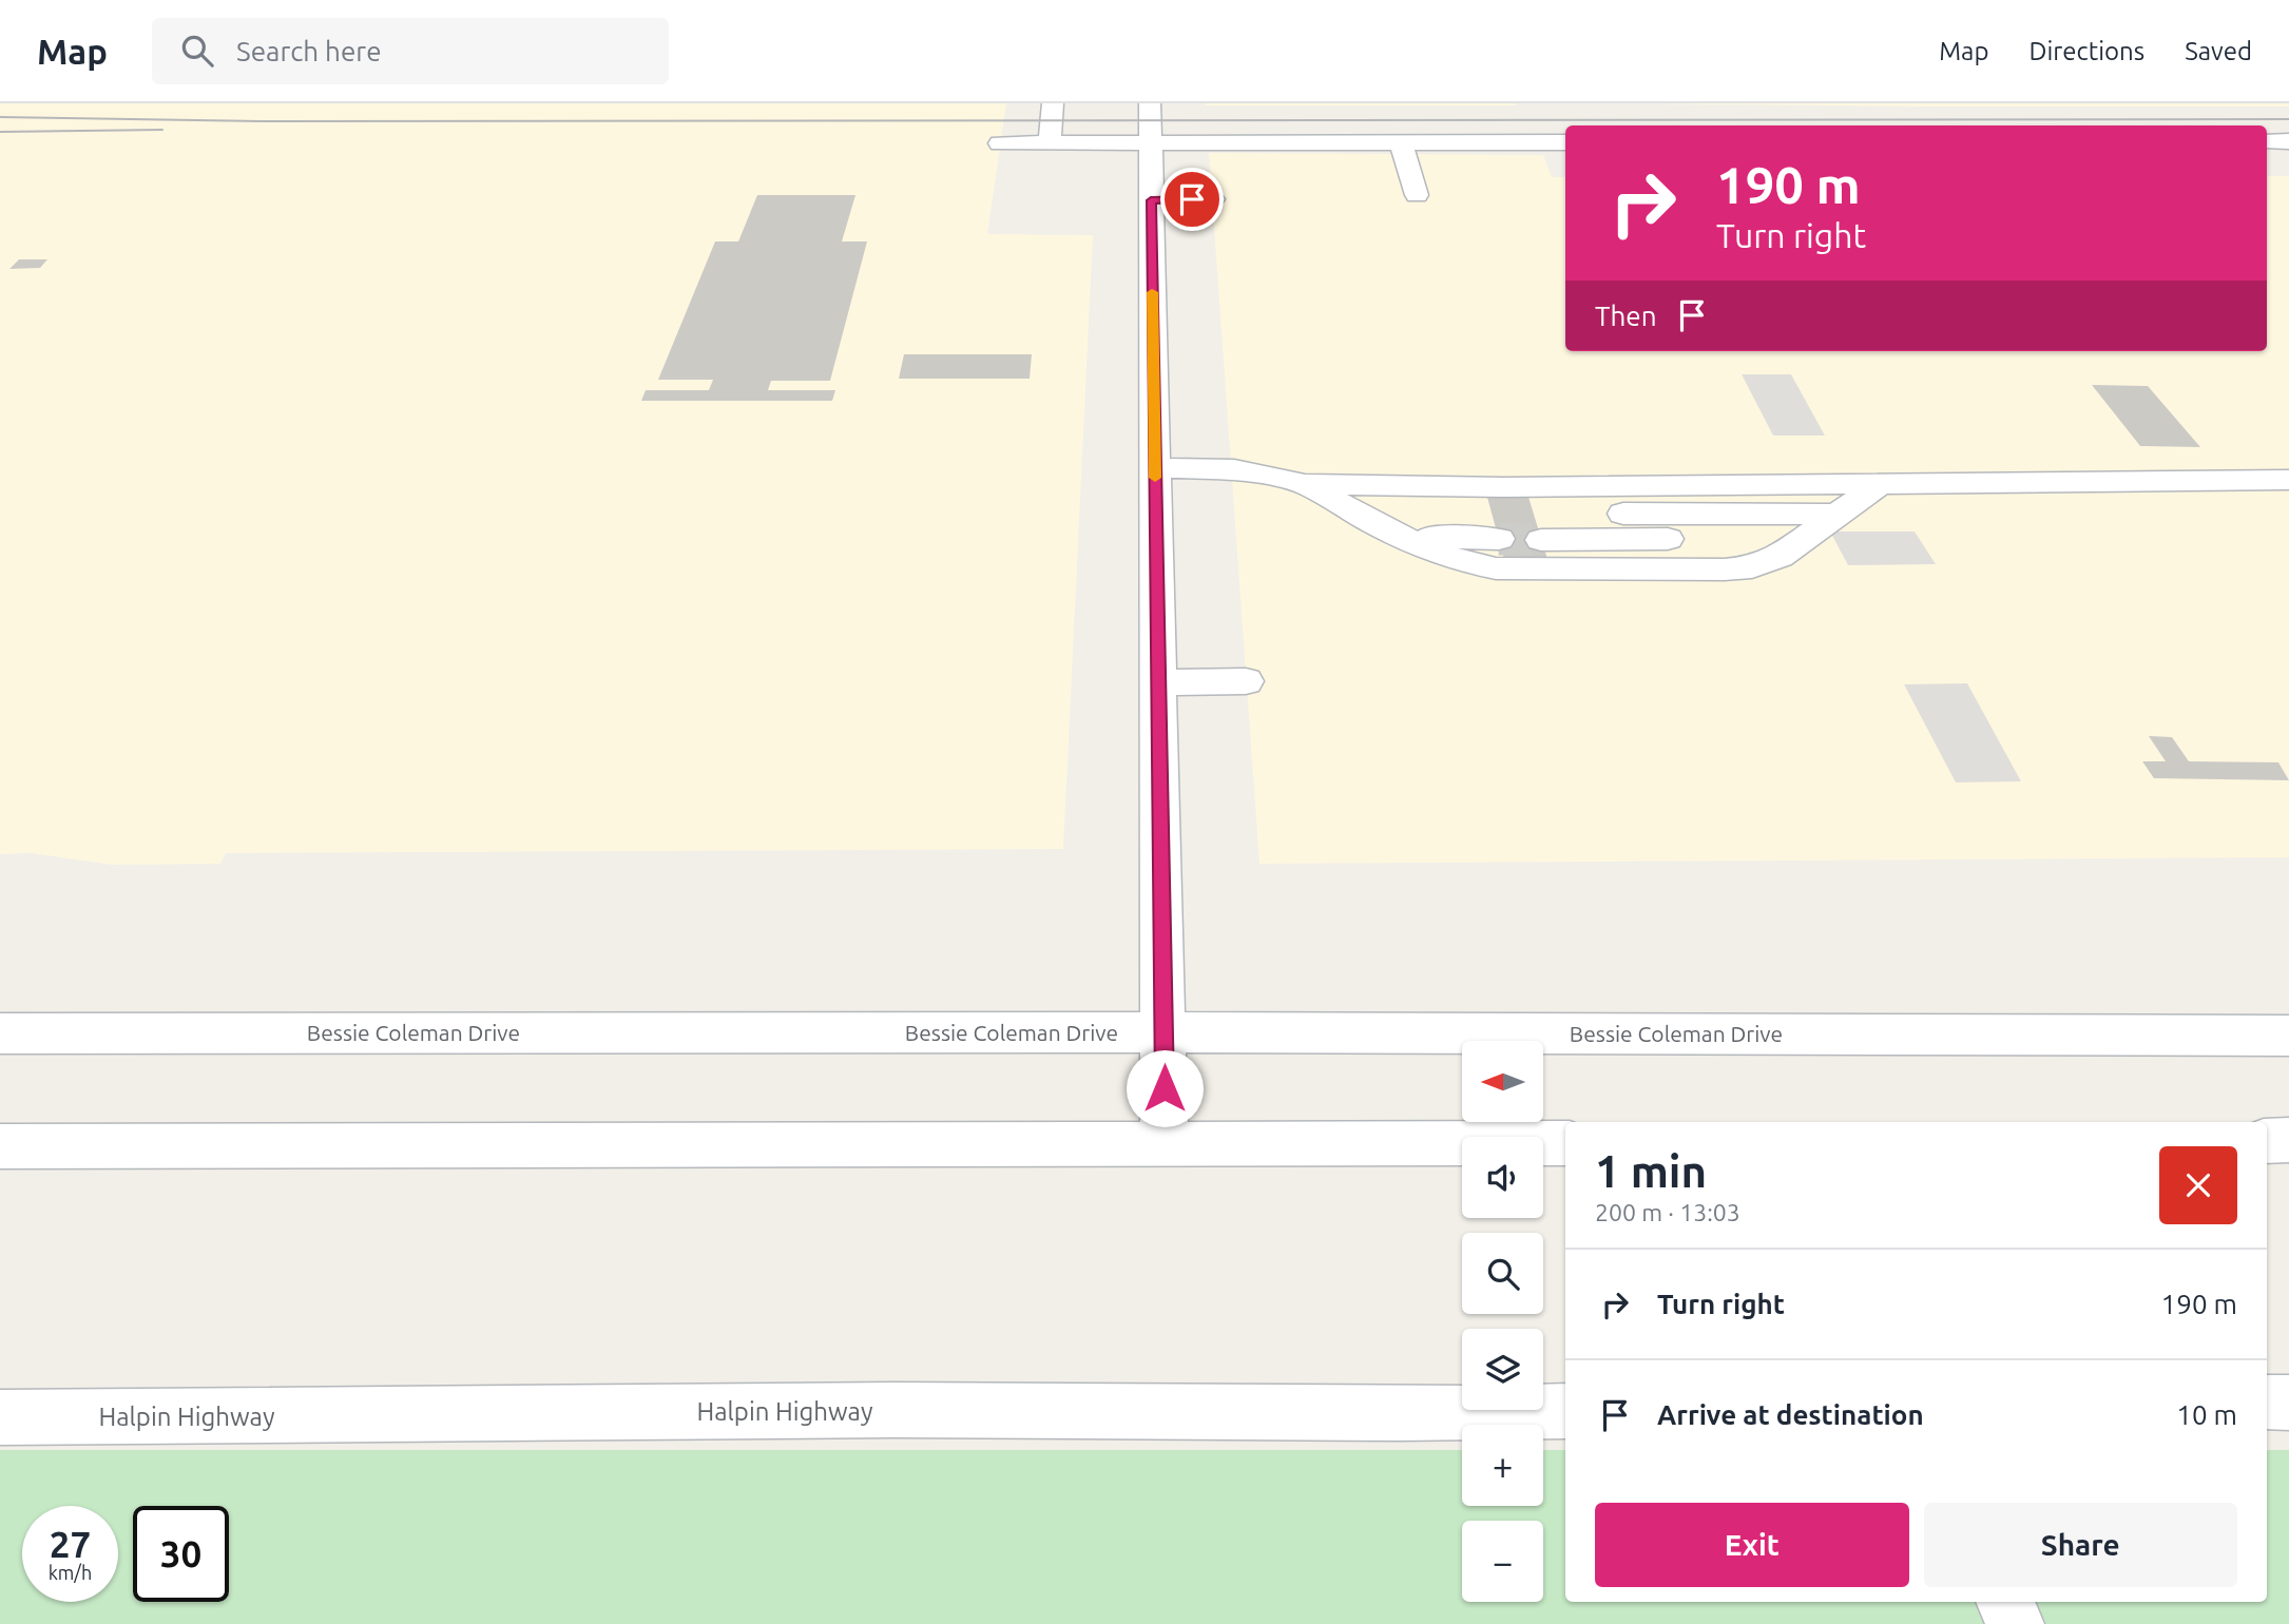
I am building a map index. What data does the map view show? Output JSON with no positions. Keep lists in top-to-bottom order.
{
  "streets": {
    "street": ["Bessie Coleman Drive", "Halpin Highway"]
  },
  "north": "left",
  "page": {
    "header": "Map",
    "search": "Search here",
    "nav": ["Map", "Directions", "Saved"],
    "turn": ["190 m", "Turn right"],
    "then": "Then",
    "map_buttons": ["+", "−"],
    "heading": ["1 min", "200 m · 13:03"],
    "list": [
      {
        "name": "Turn right",
        "value": "190 m"
      },
      {
        "name": "Arrive at destination",
        "value": "10 m"
      }
    ],
    "buttons": ["Exit", "Share"],
    "speed": "27 km/h",
    "limit": "30"
  }
}
